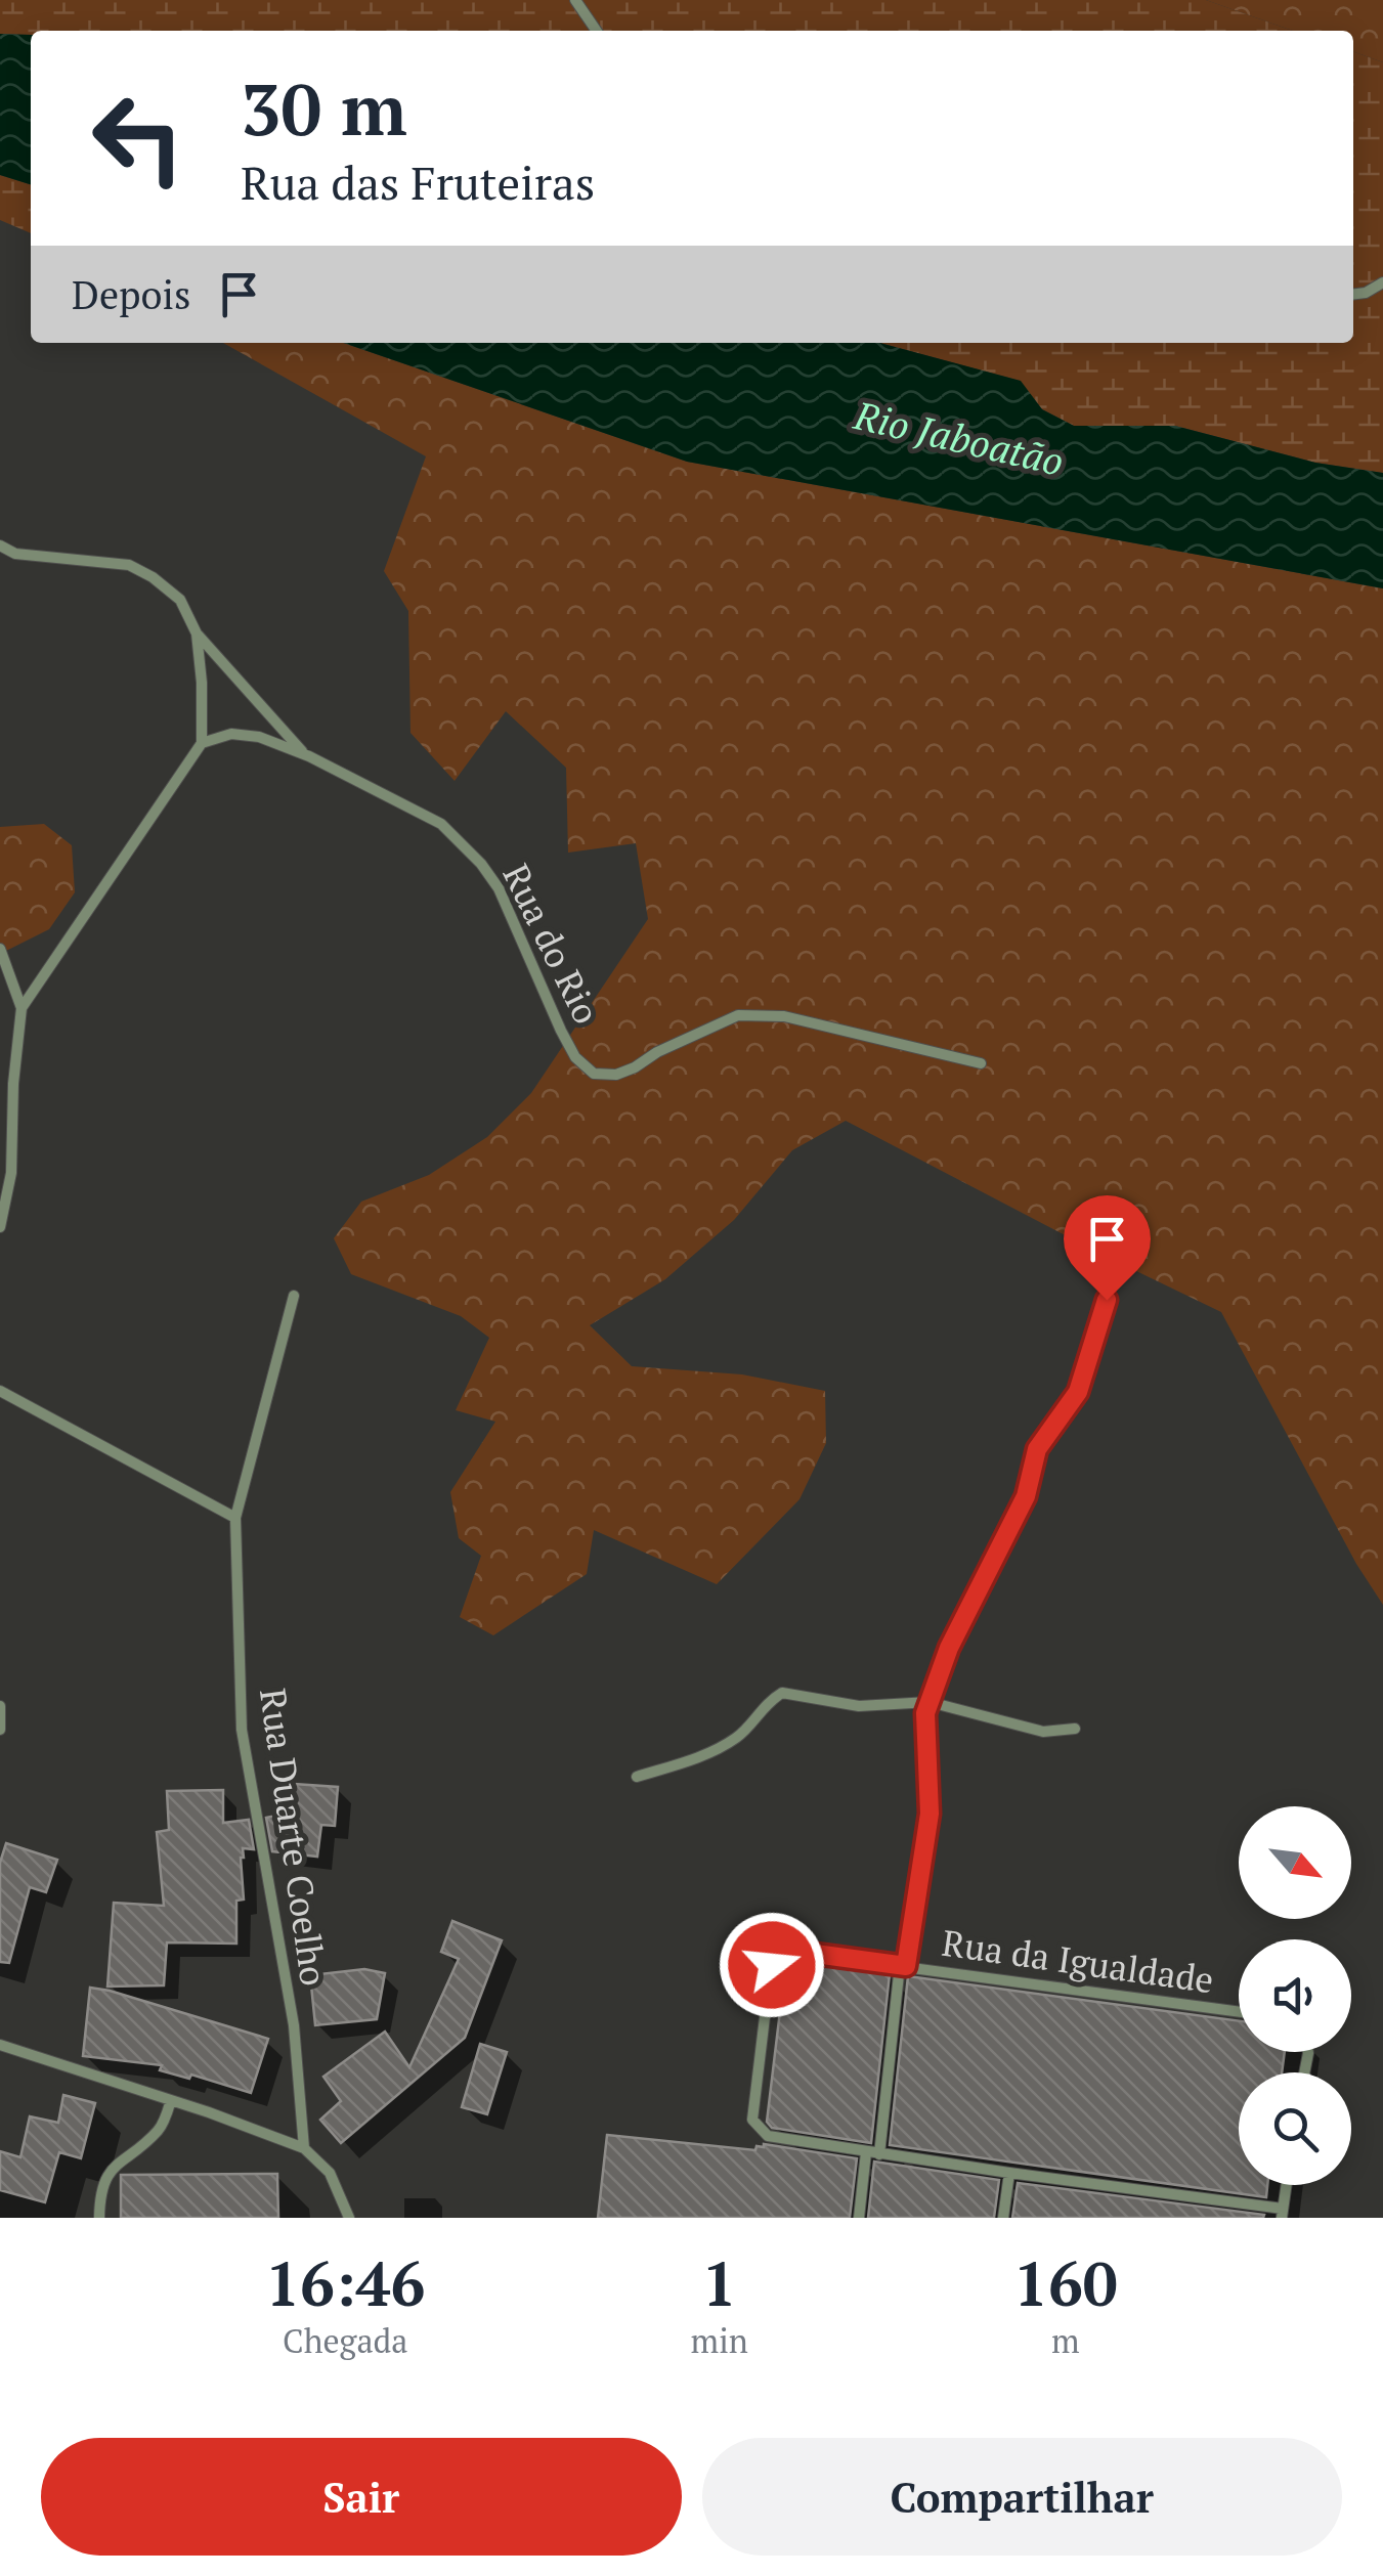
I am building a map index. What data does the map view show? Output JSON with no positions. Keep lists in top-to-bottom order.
{
  "streets": {
    "street": ["Rua do Rio", "Rua Duarte Coelho", "Rua da Igualdade"]
  },
  "water": ["Rio Jaboatão"],
  "north": "bottom right",
  "page": {
    "turn": ["30 m", "Rua das Fruteiras"],
    "then": "Depois",
    "eta": [
      "16:46",
      "Chegada",
      "1",
      "min",
      "160",
      "m"
    ],
    "buttons": ["Sair", "Compartilhar"]
  }
}
